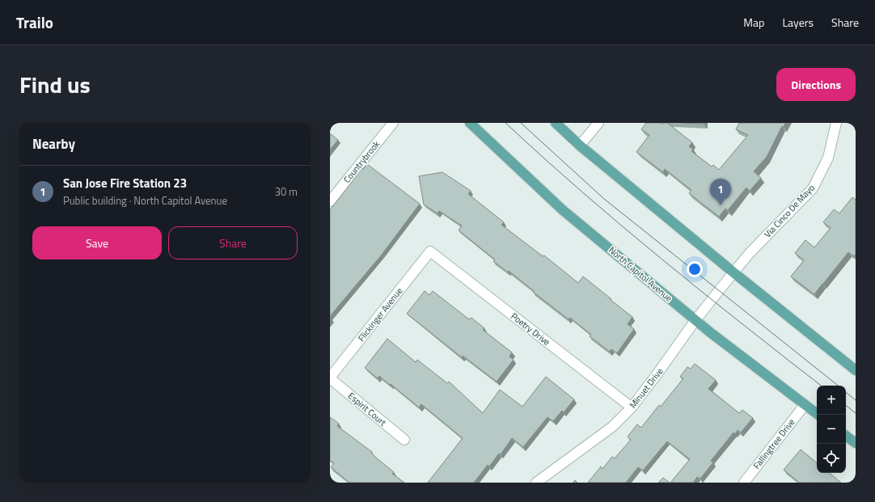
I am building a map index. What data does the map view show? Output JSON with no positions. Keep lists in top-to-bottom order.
{
  "streets": {
    "main road": ["North Capitol Avenue"],
    "street": [
      "Countrybrook",
      "Via Cinco De Mayo",
      "Flickinger Avenue",
      "Poetry Drive",
      "Minuet Drive",
      "Espirit Court",
      "Fallingtree Drive"
    ]
  },
  "crossings": [
    ["Via Cinco De Mayo", "Minuet Drive"],
    ["North Capitol Avenue", "Minuet Drive"],
    ["North Capitol Avenue", "Fallingtree Drive"],
    ["Flickinger Avenue", "Poetry Drive"],
    ["Flickinger Avenue", "Espirit Court"],
    ["Poetry Drive", "Minuet Drive"]
  ],
  "page": {
    "header": "Trailo",
    "nav": ["Map", "Layers", "Share"],
    "title": "Find us",
    "buttons": [
      "Directions",
      ["Save", "Share"]
    ],
    "heading": "Nearby",
    "list": [
      {
        "mark": "1",
        "name": "San Jose Fire Station 23",
        "note": "Public building · North Capitol Avenue",
        "value": "30 m"
      }
    ],
    "pins": "1",
    "map_buttons": ["+", "−"]
  }
}
